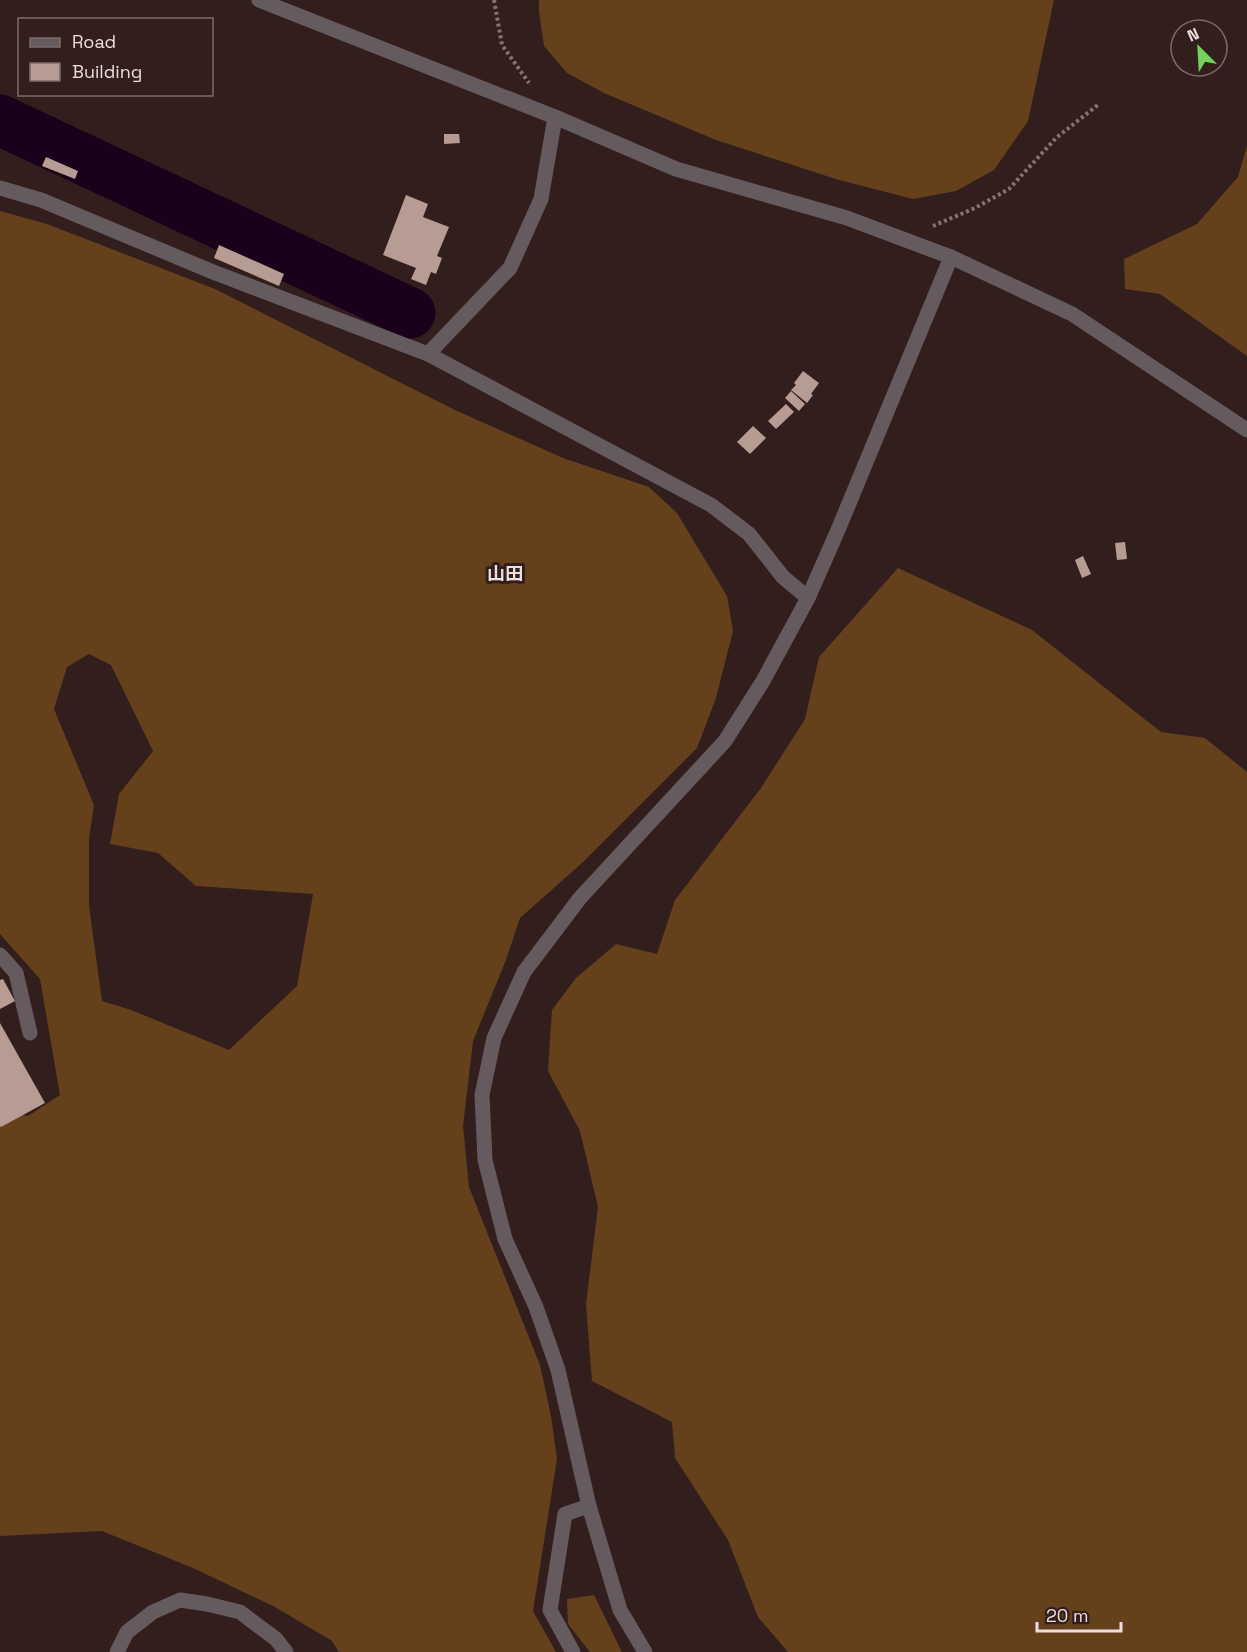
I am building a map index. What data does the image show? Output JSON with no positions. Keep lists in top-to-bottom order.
{
  "districts": ["山田"],
  "legend": ["Road", "Building"],
  "scale_bar": "20 m",
  "north": "top left"
}
